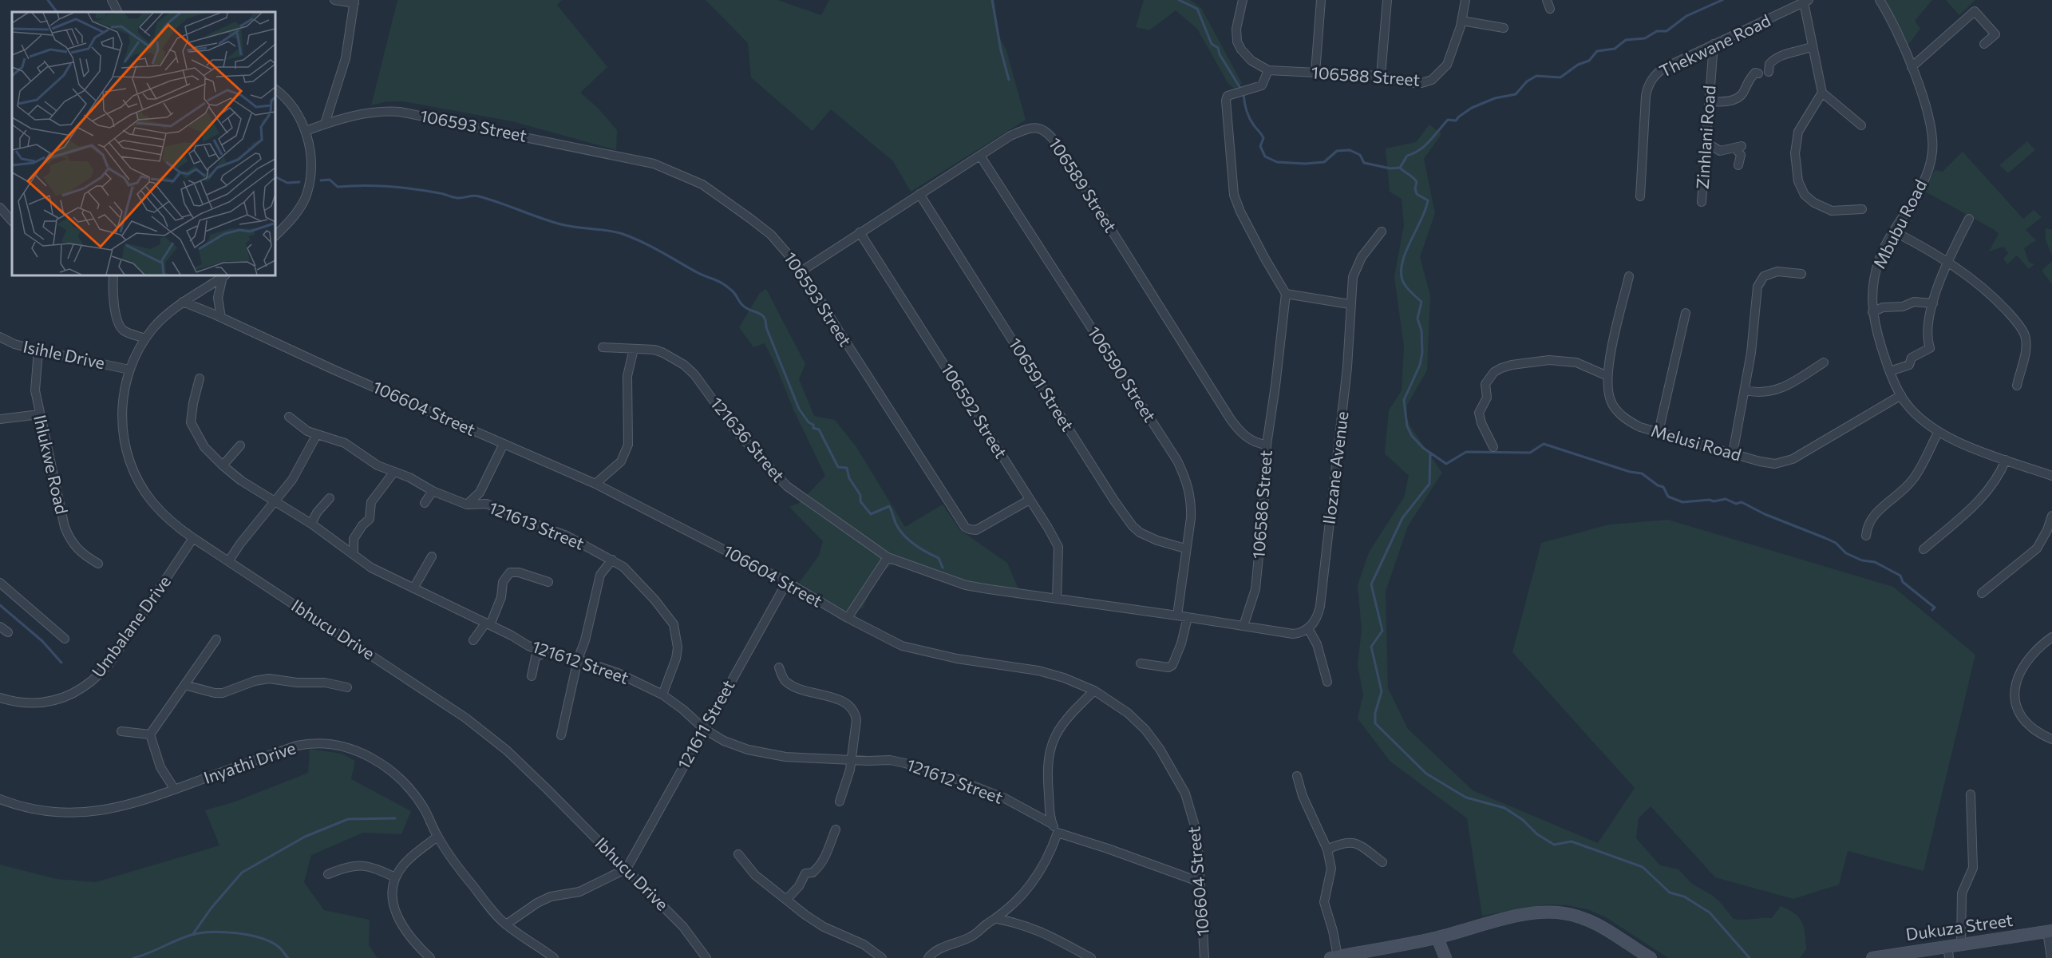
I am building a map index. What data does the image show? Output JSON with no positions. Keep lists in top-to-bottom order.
{
  "streets": {
    "main road": ["Dukuza Street"],
    "street": [
      "Thekwane Road",
      "106588 Street",
      "106593 Street",
      "Zinhlani Road",
      "106589 Street",
      "Mbubu Road",
      "Isihle Drive",
      "106590 Street",
      "106591 Street",
      "106604 Street",
      "106592 Street",
      "121636 Street",
      "Melusi Road",
      "Ihlukwe Road",
      "Ilozane Avenue",
      "106586 Street",
      "121613 Street",
      "Umbalane Drive",
      "Ibhucu Drive",
      "121612 Street",
      "121611 Street",
      "Inyathi Drive"
    ]
  },
  "crossings": [
    ["Thekwane Road", "Zinhlani Road"],
    ["106593 Street", "106589 Street"],
    ["106593 Street", "106592 Street"],
    ["106589 Street", "106590 Street"],
    ["106589 Street", "106591 Street"],
    ["106589 Street", "106592 Street"],
    ["106589 Street", "106586 Street"],
    ["Mbubu Road", "Melusi Road"],
    ["Isihle Drive", "Ihlukwe Road"],
    ["Isihle Drive", "Ibhucu Drive"],
    ["106590 Street", "106591 Street"],
    ["106604 Street", "Ibhucu Drive"],
    ["106604 Street", "121611 Street"],
    ["121613 Street", "121612 Street"],
    ["Umbalane Drive", "Ibhucu Drive"],
    ["Ibhucu Drive", "121611 Street"],
    ["121612 Street", "121611 Street"]
  ]
}
